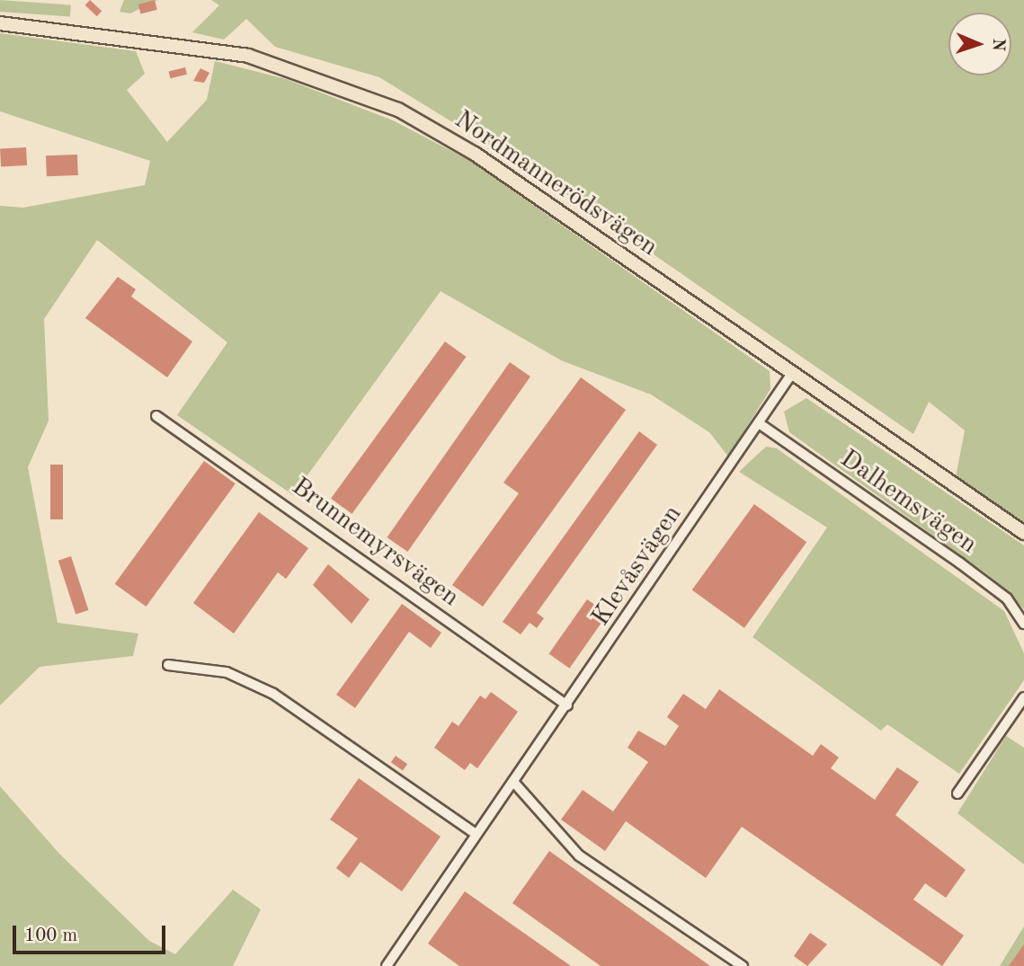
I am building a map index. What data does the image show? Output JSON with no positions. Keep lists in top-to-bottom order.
{
  "streets": {
    "main road": ["Nordmannerödsvägen"],
    "street": ["Dalhemsvägen", "Brunnemyrsvägen", "Klevåsvägen"]
  },
  "crossings": [
    ["Nordmannerödsvägen", "Klevåsvägen"],
    ["Dalhemsvägen", "Klevåsvägen"],
    ["Brunnemyrsvägen", "Klevåsvägen"]
  ],
  "scale_bar": "100 m",
  "north": "right"
}
